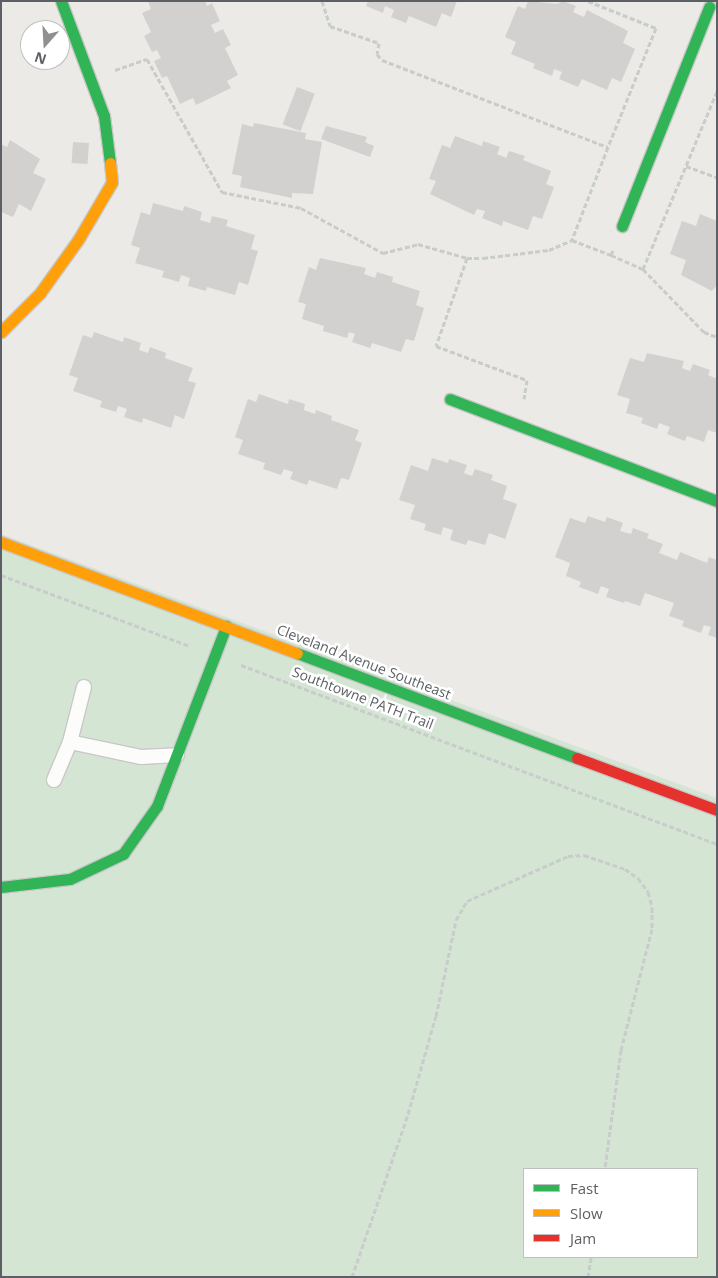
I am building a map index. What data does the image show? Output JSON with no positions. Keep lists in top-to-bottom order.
{
  "streets": {
    "street": ["Cleveland Avenue Southeast"],
    "path": ["Southtowne PATH Trail"]
  },
  "legend": ["Fast", "Slow", "Jam"],
  "north": "bottom"
}
